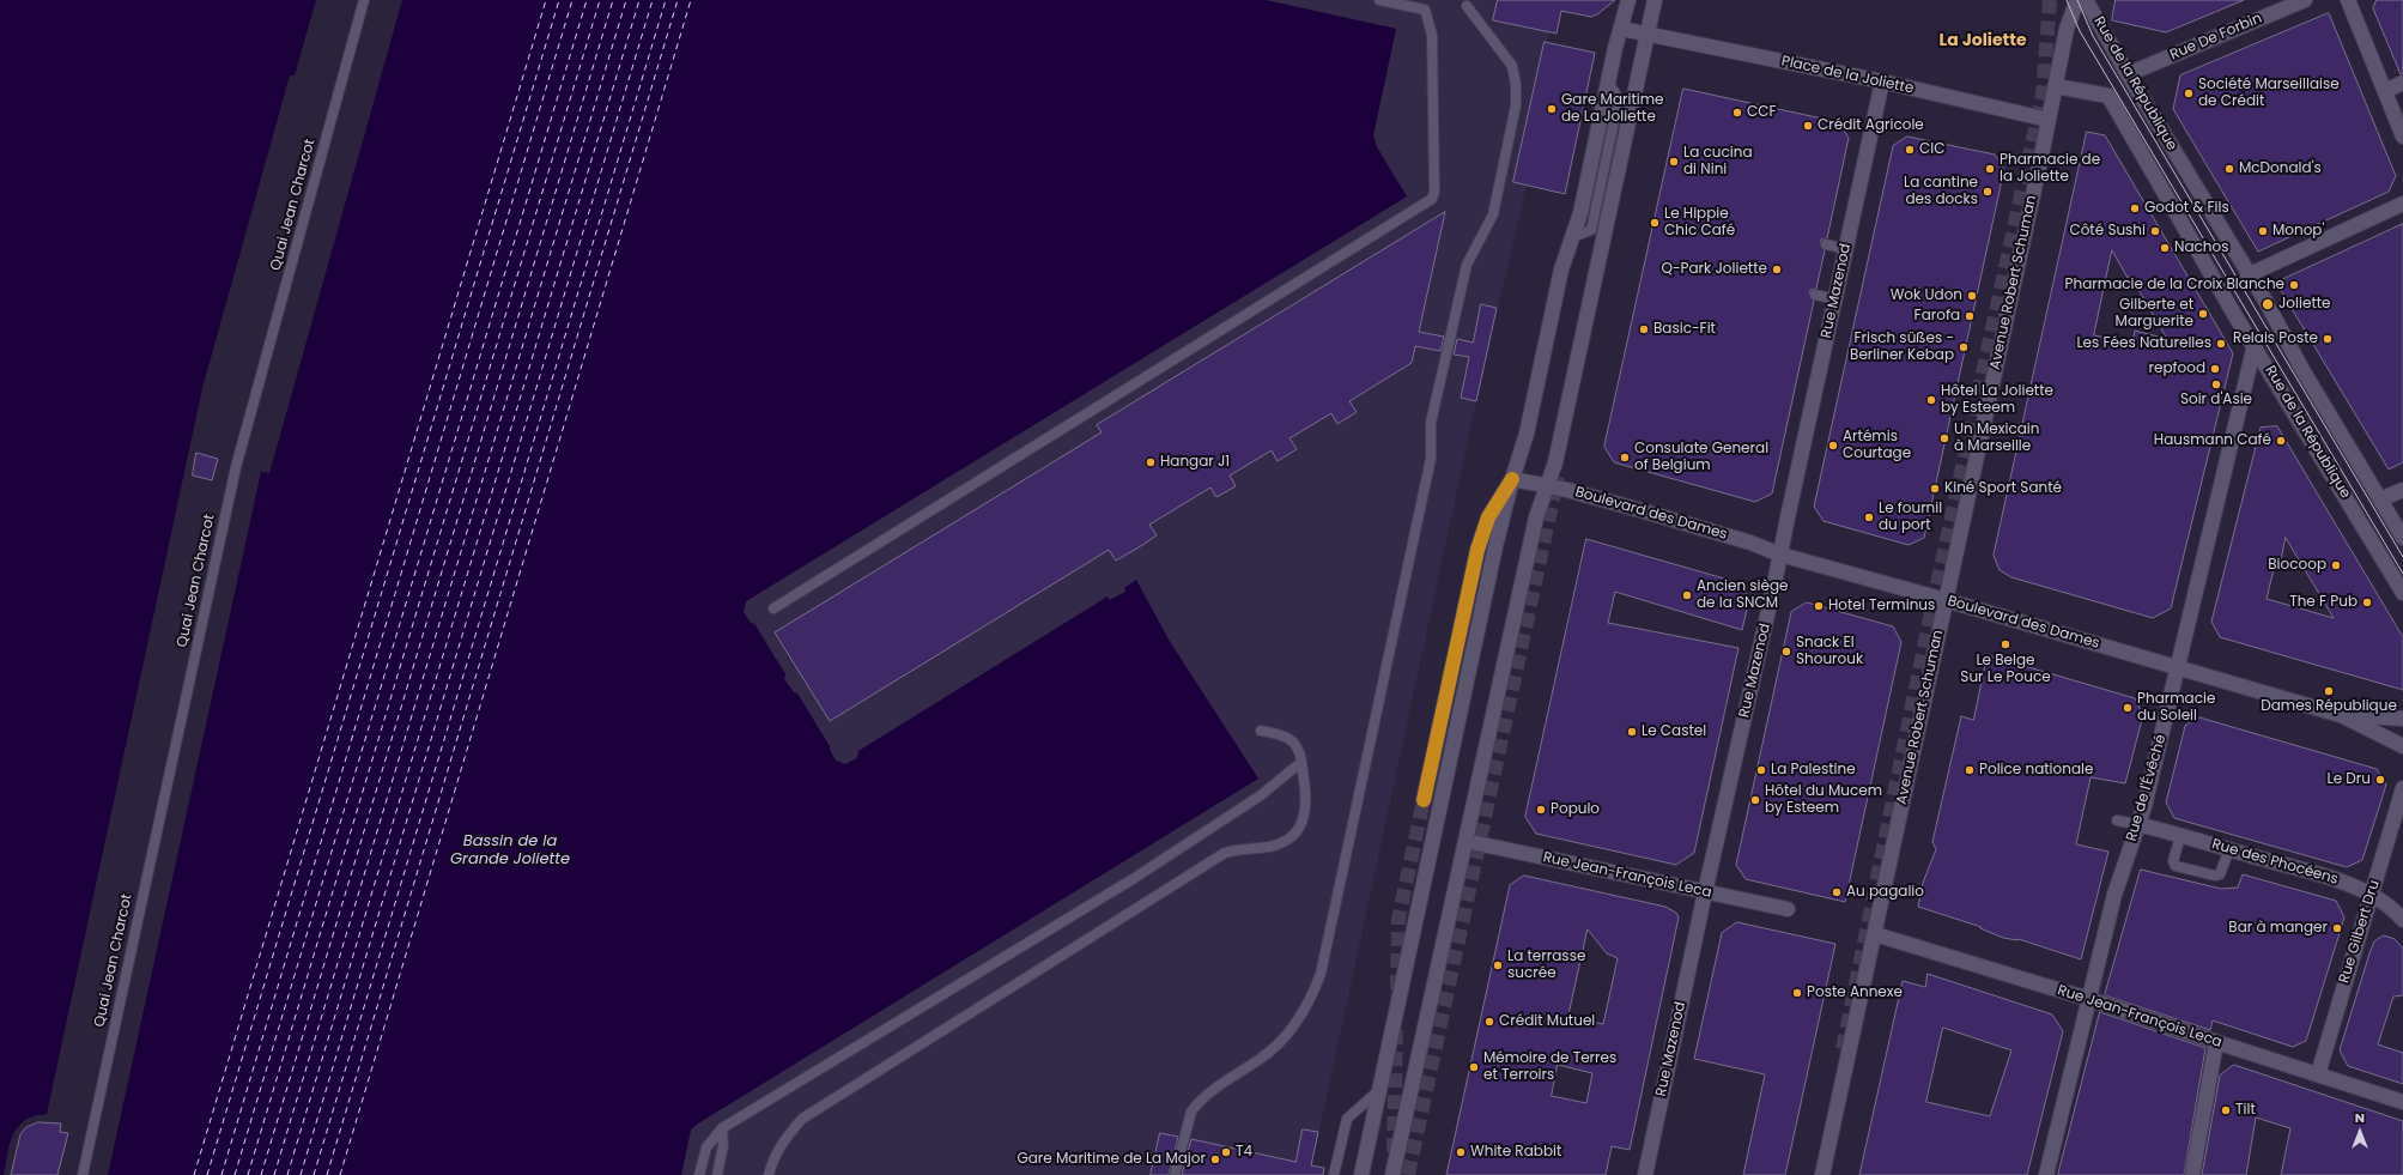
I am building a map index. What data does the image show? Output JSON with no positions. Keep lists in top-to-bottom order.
{
  "streets": {
    "street": [
      "Rue De Forbin",
      "Place de la Joliette",
      "Rue de la République",
      "Avenue Robert Schuman",
      "Rue Mazenod",
      "Boulevard des Dames",
      "Rue de l'Évêché",
      "Rue des Phocéens",
      "Rue Jean-François Leca",
      "Rue Gilbert Dru"
    ],
    "lane": ["Quai Jean Charcot"]
  },
  "crossings": [
    ["Rue De Forbin", "Rue de la République"],
    ["Place de la Joliette", "Avenue Robert Schuman"],
    ["Place de la Joliette", "Rue Mazenod"],
    ["Rue de la République", "Avenue Robert Schuman"],
    ["Rue de la République", "Rue de l'Évêché"],
    ["Avenue Robert Schuman", "Boulevard des Dames"],
    ["Avenue Robert Schuman", "Rue Jean-François Leca"],
    ["Rue Mazenod", "Boulevard des Dames"],
    ["Rue Mazenod", "Rue Jean-François Leca"],
    ["Boulevard des Dames", "Rue de l'Évêché"],
    ["Rue de l'Évêché", "Rue des Phocéens"],
    ["Rue de l'Évêché", "Rue Jean-François Leca"],
    ["Rue des Phocéens", "Rue Gilbert Dru"],
    ["Rue Jean-François Leca", "Rue Gilbert Dru"]
  ],
  "districts": ["La Joliette"],
  "water": ["Bassin de la Grande Joliette"],
  "places": [
    "Société Marseillaise de Crédit",
    "Gare Maritime de La Joliette",
    "CCF",
    "Crédit Agricole",
    "CIC",
    "La cucina di Nini",
    "Pharmacie de la Joliette",
    "McDonald's",
    "La cantine des docks",
    "Godot & Fils",
    "Le Hippie Chic Café",
    "Côté Sushi",
    "Monop'",
    "Nachos",
    "Q-Park Joliette",
    "Pharmacie de la Croix Blanche",
    "Wok Udon",
    "Joliette",
    "Gilberte et Marguerite",
    "Farofa",
    "Basic-Fit",
    "Relais Poste",
    "Les Fées Naturelles",
    "Frisch süßes - Berliner Kebap",
    "repfood",
    "Soir d'Asie",
    "Hôtel La Joliette by Esteem",
    "Un Mexicain à Marseille",
    "Hausmann Café",
    "Artémis Courtage",
    "Consulate General of Belgium",
    "Hangar J1",
    "Kiné Sport Santé",
    "Le fournil du port",
    "Biocoop",
    "Ancien siège de la SNCM",
    "The F Pub",
    "Hotel Terminus",
    "Le Belge Sur Le Pouce",
    "Snack El Shourouk",
    "Dames République",
    "Pharmacie du Soleil",
    "Le Castel",
    "La Palestine",
    "Police nationale",
    "Le Dru",
    "Hôtel du Mucem by Esteem",
    "Populo",
    "Au pagalio",
    "Bar à manger",
    "La terrasse sucrée",
    "Poste Annexe",
    "Crédit Mutuel",
    "Mémoire de Terres et Terroirs",
    "Tilt",
    "T4",
    "White Rabbit",
    "Gare Maritime de La Major"
  ],
  "north": "top"
}
